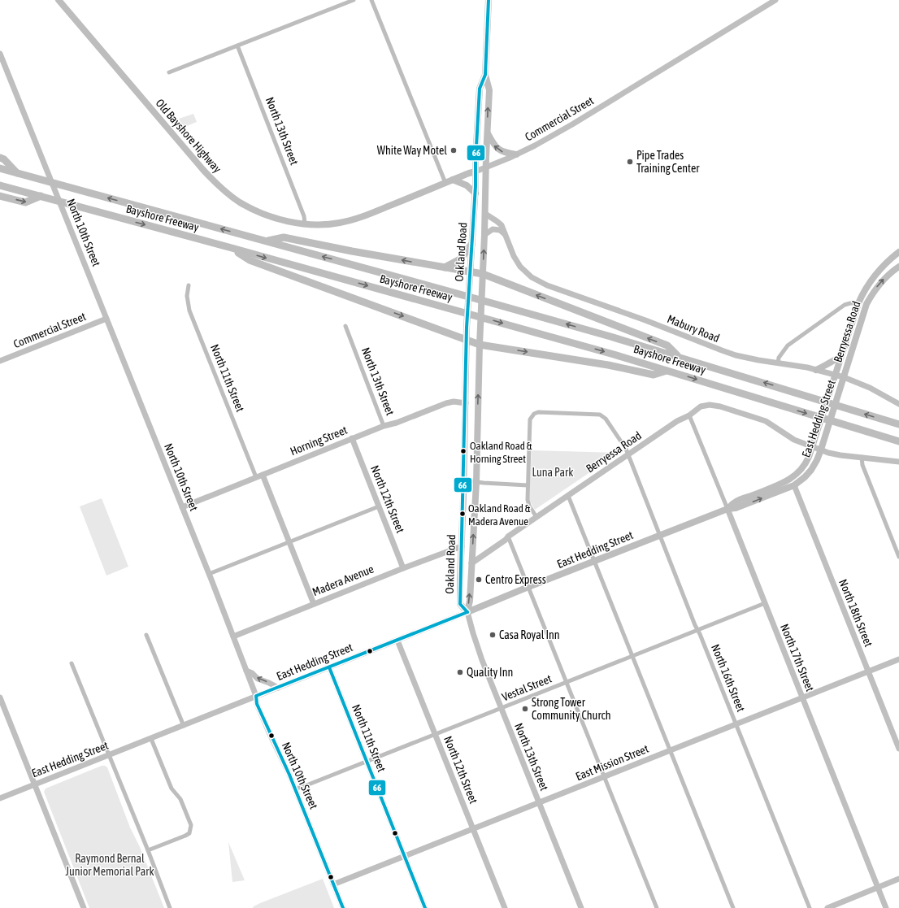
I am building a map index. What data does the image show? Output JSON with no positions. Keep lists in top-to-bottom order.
{
  "streets": {
    "highway": ["Bayshore Freeway"],
    "main road": [
      "Commercial Street",
      "Old Bayshore Highway",
      "Oakland Road",
      "Berryessa Road",
      "East Hedding Street"
    ],
    "street": [
      "North 13th Street",
      "North 10th Street",
      "Mabury Road",
      "North 11th Street",
      "Horning Street",
      "North 12th Street",
      "Madera Avenue",
      "North 18th Street",
      "North 17th Street",
      "North 16th Street",
      "Vestal Street",
      "East Mission Street"
    ]
  },
  "crossings": [
    ["Commercial Street", "Old Bayshore Highway"],
    ["Commercial Street", "North 10th Street"],
    ["Commercial Street", "Oakland Road"],
    ["North 13th Street", "Old Bayshore Highway"],
    ["North 13th Street", "Oakland Road"],
    ["North 13th Street", "East Hedding Street"],
    ["North 13th Street", "Horning Street"],
    ["North 13th Street", "Vestal Street"],
    ["North 13th Street", "East Mission Street"],
    ["North 10th Street", "East Hedding Street"],
    ["North 10th Street", "Horning Street"],
    ["North 10th Street", "Madera Avenue"],
    ["North 10th Street", "Vestal Street"],
    ["North 10th Street", "East Mission Street"],
    ["Oakland Road", "Mabury Road"],
    ["Oakland Road", "Berryessa Road"],
    ["Oakland Road", "East Hedding Street"],
    ["Oakland Road", "Horning Street"],
    ["Oakland Road", "Madera Avenue"],
    ["Mabury Road", "Berryessa Road"],
    ["Mabury Road", "East Hedding Street"],
    ["Berryessa Road", "East Hedding Street"],
    ["Berryessa Road", "North 17th Street"],
    ["Berryessa Road", "North 16th Street"],
    ["North 11th Street", "East Hedding Street"],
    ["North 11th Street", "Horning Street"],
    ["North 11th Street", "Vestal Street"],
    ["North 11th Street", "East Mission Street"],
    ["East Hedding Street", "North 12th Street"],
    ["East Hedding Street", "North 18th Street"],
    ["East Hedding Street", "North 17th Street"],
    ["East Hedding Street", "North 16th Street"],
    ["Horning Street", "North 12th Street"],
    ["North 12th Street", "Madera Avenue"],
    ["North 12th Street", "Vestal Street"],
    ["North 12th Street", "East Mission Street"],
    ["North 18th Street", "East Mission Street"],
    ["North 17th Street", "Vestal Street"],
    ["North 17th Street", "East Mission Street"],
    ["North 16th Street", "Vestal Street"],
    ["North 16th Street", "East Mission Street"]
  ],
  "parks": ["Luna Park", "Raymond Bernal Junior Memorial Park"],
  "places": [
    "White Way Motel",
    "Pipe Trades Training Center",
    "Oakland Road & Horning Street",
    "Oakland Road & Madera Avenue",
    "Centro Express",
    "Casa Royal Inn",
    "Quality Inn",
    "Strong Tower Community Church"
  ],
  "lines": ["transit line 66"]
}
